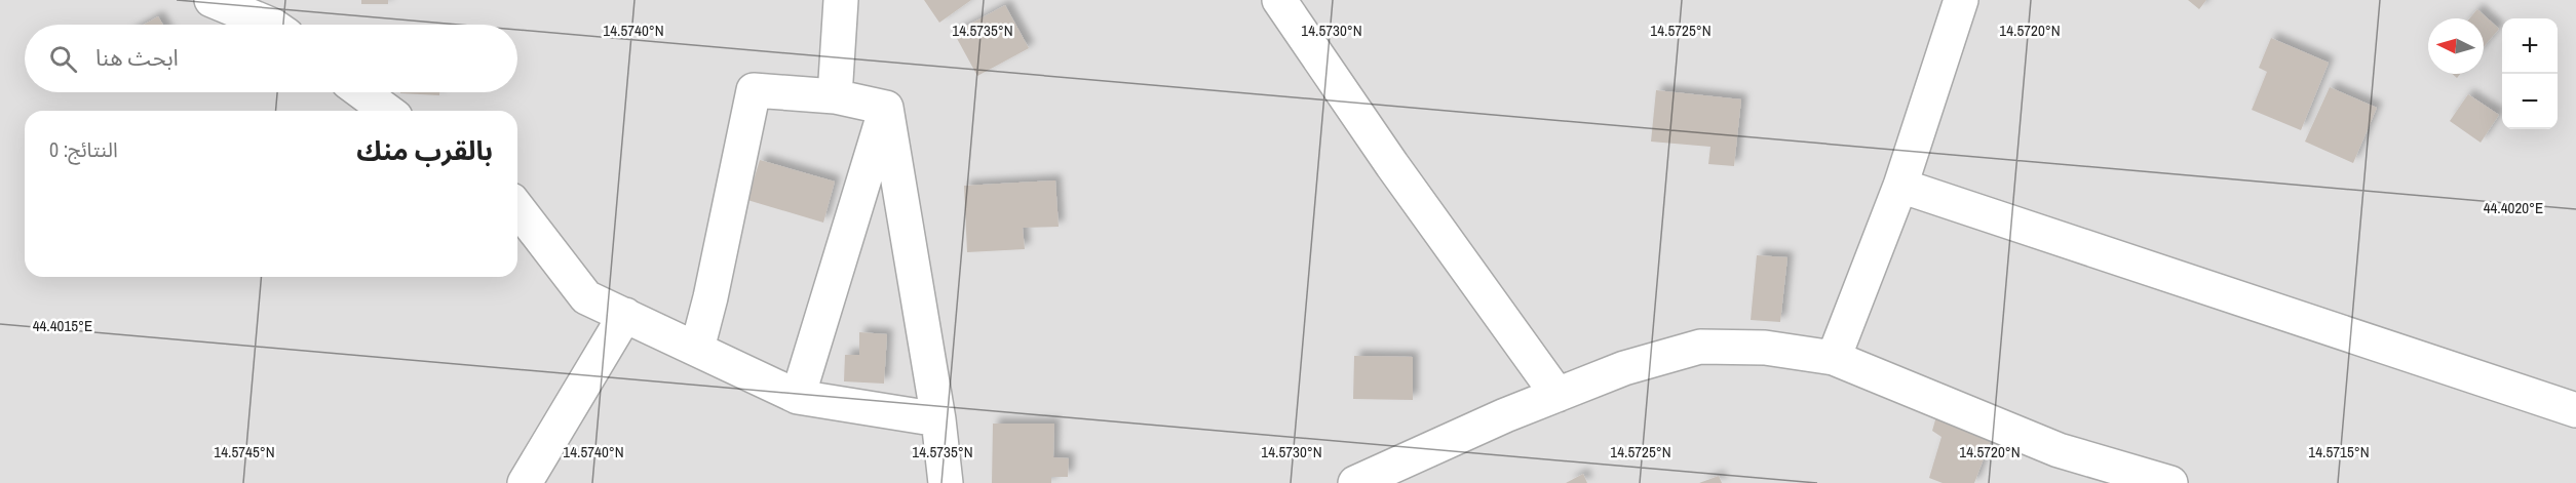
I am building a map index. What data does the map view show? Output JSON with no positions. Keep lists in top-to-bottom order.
{
  "north": "left",
  "page": {
    "map_buttons": ["+", "−"],
    "search": "ابحث هنا",
    "heading": ["بالقرب منك", "النتائج: 0"]
  },
  "coordinates": [
    "14.5740°N",
    "14.5735°N",
    "14.5730°N",
    "14.5725°N",
    "14.5720°N",
    "44.4020°E",
    "44.4015°E",
    "14.5745°N",
    "14.5715°N"
  ]
}
